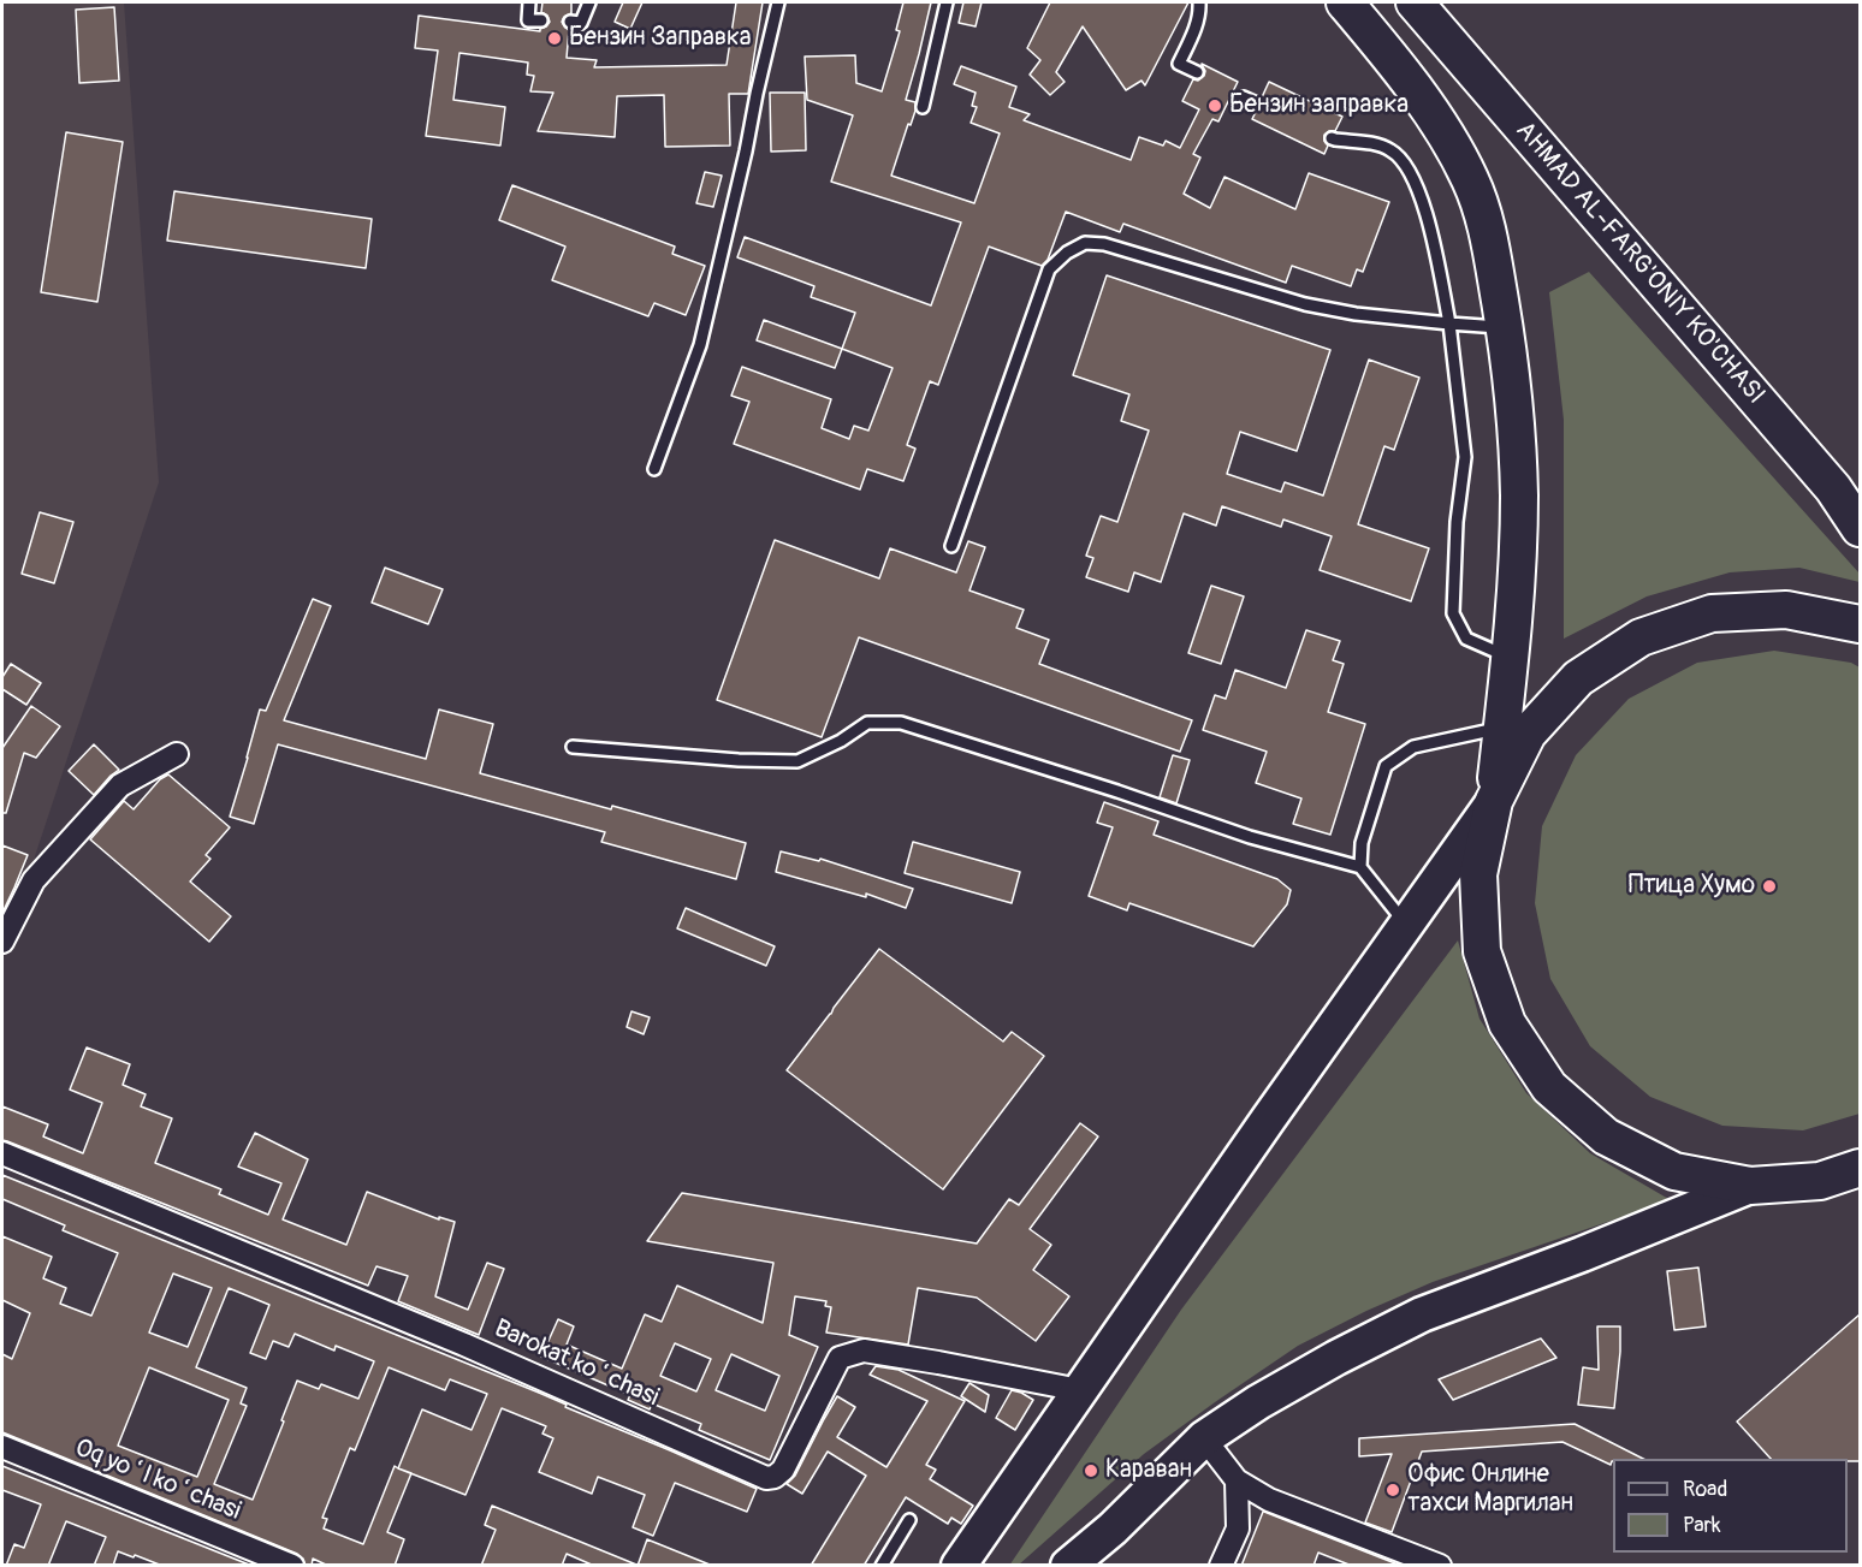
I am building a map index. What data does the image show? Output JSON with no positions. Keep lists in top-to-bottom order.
{
  "streets": {
    "highway": ["AHMAD AL-FARG'ONIY KO'CHASI"],
    "street": ["Barokat koʻchasi", "Oq yoʻl koʻchasi"]
  },
  "places": [
    "Бензин Заправка",
    "Бензин заправка",
    "Птица Хумо",
    "Караван",
    "Офис Онлине тахси Маргилан"
  ],
  "legend": ["Road", "Park"]
}
